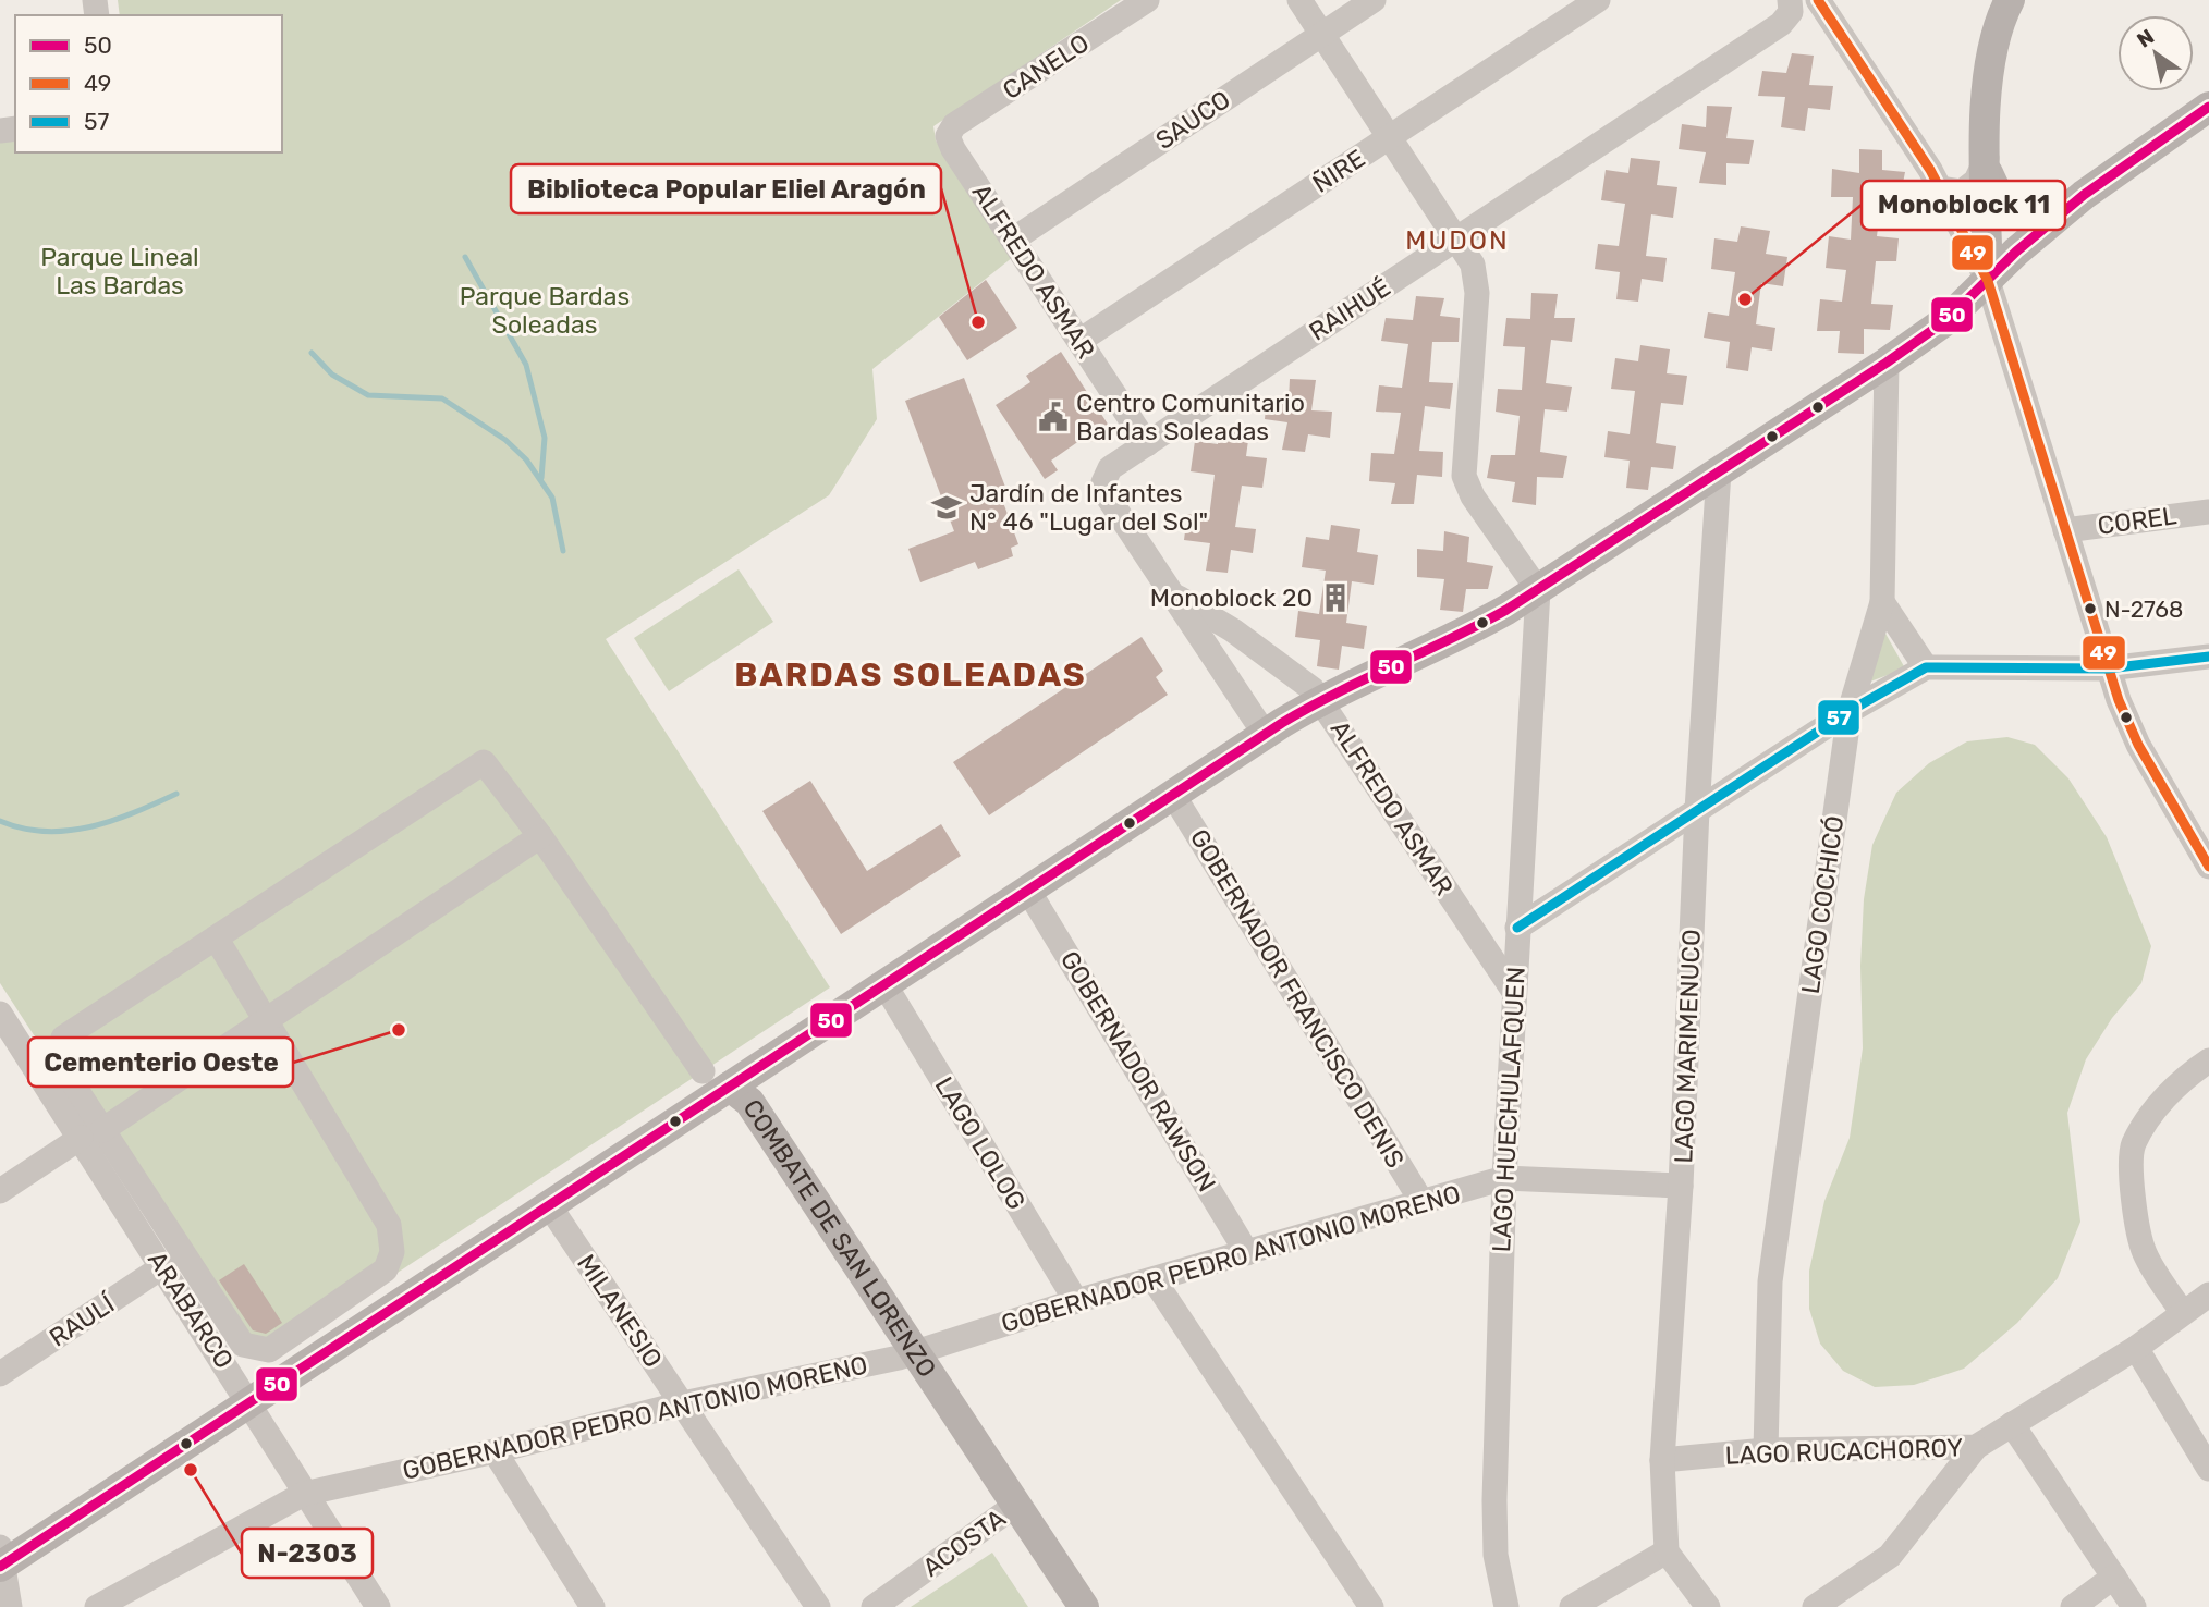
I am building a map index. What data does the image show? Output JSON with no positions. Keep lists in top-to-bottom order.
{
  "streets": {
    "main road": ["COMBATE DE SAN LORENZO"],
    "street": [
      "CANELO",
      "SAUCO",
      "ÑIRE",
      "ALFREDO ASMAR",
      "RAIHUÉ",
      "COREL",
      "LAGO COCHICÓ",
      "GOBERNADOR FRANCISCO DENIS",
      "LAGO MARIMENUCO",
      "GOBERNADOR RAWSON",
      "LAGO HUECHULAFQUEN",
      "LAGO LOLOG",
      "GOBERNADOR PEDRO ANTONIO MORENO",
      "ARABARCO",
      "MILANESIO",
      "RAULÍ",
      "LAGO RUCACHOROY",
      "ACOSTA"
    ]
  },
  "crossings": [
    ["CANELO", "ALFREDO ASMAR"],
    ["SAUCO", "ALFREDO ASMAR"],
    ["ÑIRE", "ALFREDO ASMAR"],
    ["ALFREDO ASMAR", "RAIHUÉ"],
    ["ALFREDO ASMAR", "LAGO HUECHULAFQUEN"],
    ["LAGO COCHICÓ", "LAGO RUCACHOROY"],
    ["GOBERNADOR FRANCISCO DENIS", "GOBERNADOR PEDRO ANTONIO MORENO"],
    ["LAGO MARIMENUCO", "GOBERNADOR PEDRO ANTONIO MORENO"],
    ["LAGO MARIMENUCO", "LAGO RUCACHOROY"],
    ["GOBERNADOR RAWSON", "GOBERNADOR PEDRO ANTONIO MORENO"],
    ["LAGO HUECHULAFQUEN", "GOBERNADOR PEDRO ANTONIO MORENO"],
    ["LAGO LOLOG", "GOBERNADOR PEDRO ANTONIO MORENO"],
    ["COMBATE DE SAN LORENZO", "GOBERNADOR PEDRO ANTONIO MORENO"],
    ["COMBATE DE SAN LORENZO", "ACOSTA"],
    ["GOBERNADOR PEDRO ANTONIO MORENO", "ARABARCO"],
    ["GOBERNADOR PEDRO ANTONIO MORENO", "MILANESIO"],
    ["ARABARCO", "RAULÍ"]
  ],
  "districts": ["MUDON", "BARDAS SOLEADAS"],
  "parks": ["Parque Lineal Las Bardas", "Parque Bardas Soleadas"],
  "places": {
    "other": [
      "Monoblock 11",
      "Biblioteca Popular Eliel Aragón",
      "N-2768",
      "Cementerio Oeste",
      "N-2303"
    ],
    "public building": ["Centro Comunitario Bardas Soleadas"],
    "school or university": ["Jardín de Infantes N° 46 \"Lugar del Sol\""],
    "building": ["Monoblock 20"]
  },
  "lines": ["transit line 49", "transit line 50", "transit line 57"],
  "legend": ["50", "49", "57"],
  "north": "top left"
}
